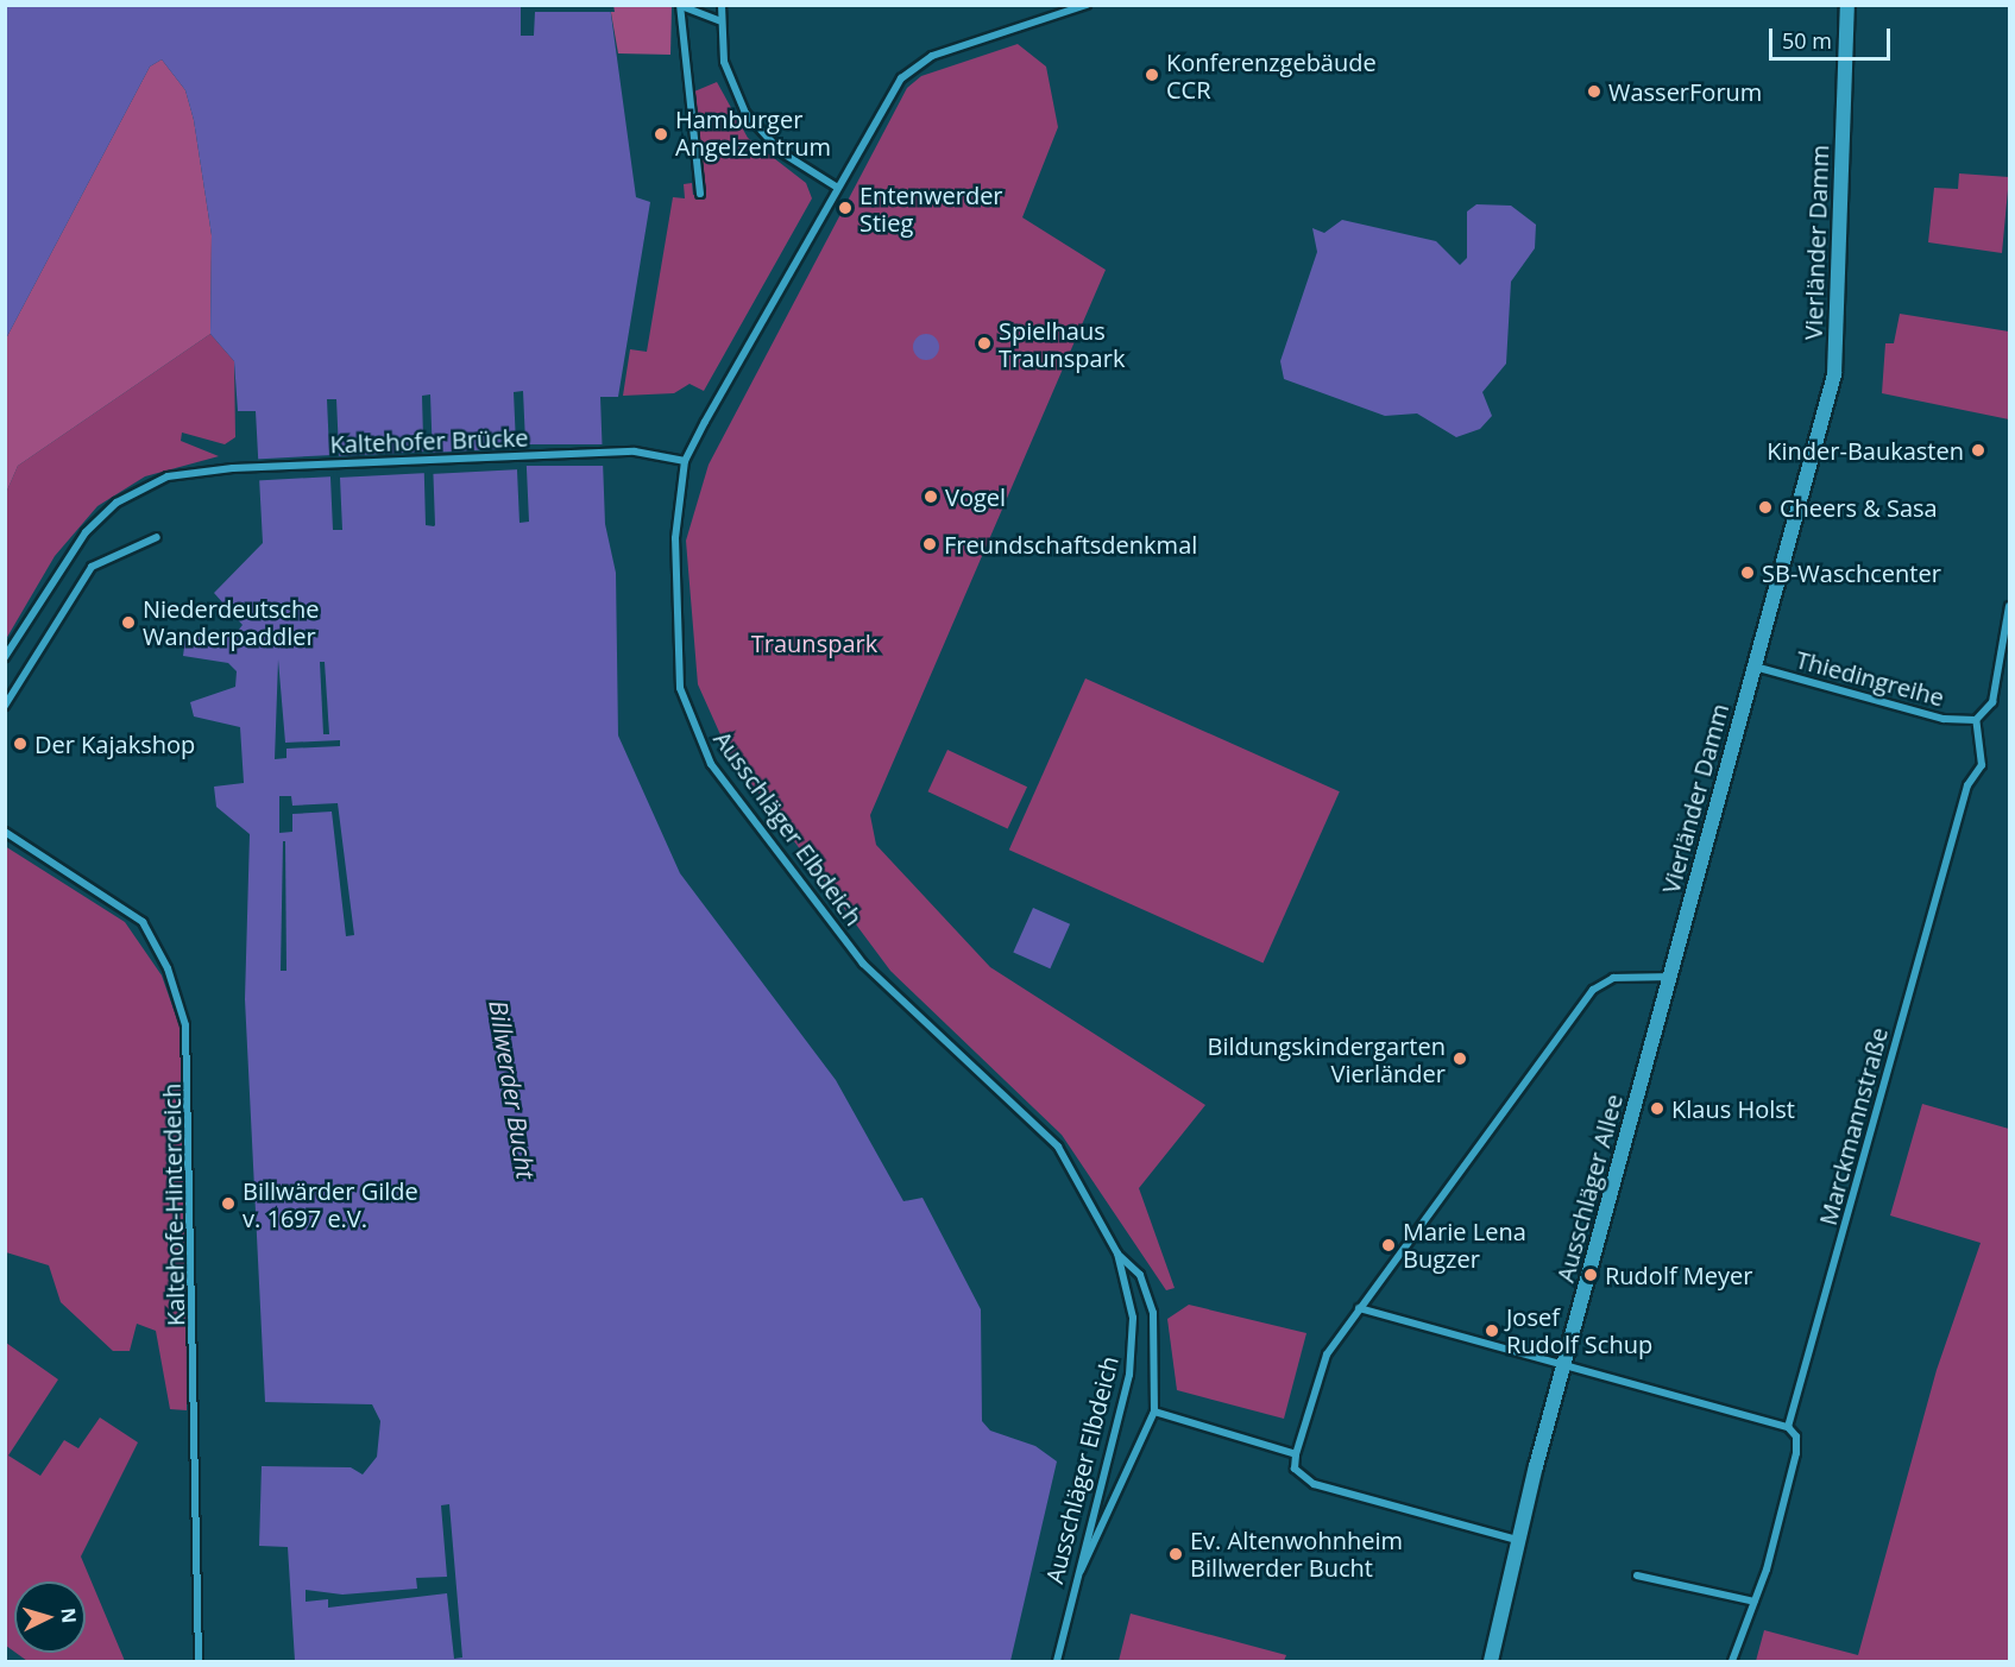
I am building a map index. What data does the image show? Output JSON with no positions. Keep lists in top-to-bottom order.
{
  "streets": {
    "street": [
      "Vierländer Damm",
      "Kaltehofer Brücke",
      "Thiedingreihe",
      "Ausschläger Elbdeich",
      "Marckmannstraße",
      "Ausschläger Allee",
      "Kaltehofe-Hinterdeich"
    ]
  },
  "crossings": [
    ["Vierländer Damm", "Thiedingreihe"],
    ["Vierländer Damm", "Ausschläger Allee"],
    ["Kaltehofer Brücke", "Ausschläger Elbdeich"],
    ["Thiedingreihe", "Marckmannstraße"]
  ],
  "water": ["Billwerder Bucht"],
  "parks": ["Traunspark"],
  "places": [
    "Konferenzgebäude CCR",
    "WasserForum",
    "Hamburger Angelzentrum",
    "Entenwerder Stieg",
    "Spielhaus Traunspark",
    "Kinder-Baukasten",
    "Vogel",
    "Cheers & Sasa",
    "Freundschaftsdenkmal",
    "SB-Waschcenter",
    "Niederdeutsche Wanderpaddler",
    "Der Kajakshop",
    "Bildungskindergarten Vierländer",
    "Klaus Holst",
    "Billwärder Gilde v. 1697 e.V.",
    "Marie Lena Bugzer",
    "Rudolf Meyer",
    "Josef Rudolf Schup",
    "Ev. Altenwohnheim Billwerder Bucht"
  ],
  "scale_bar": "50 m",
  "north": "right"
}
